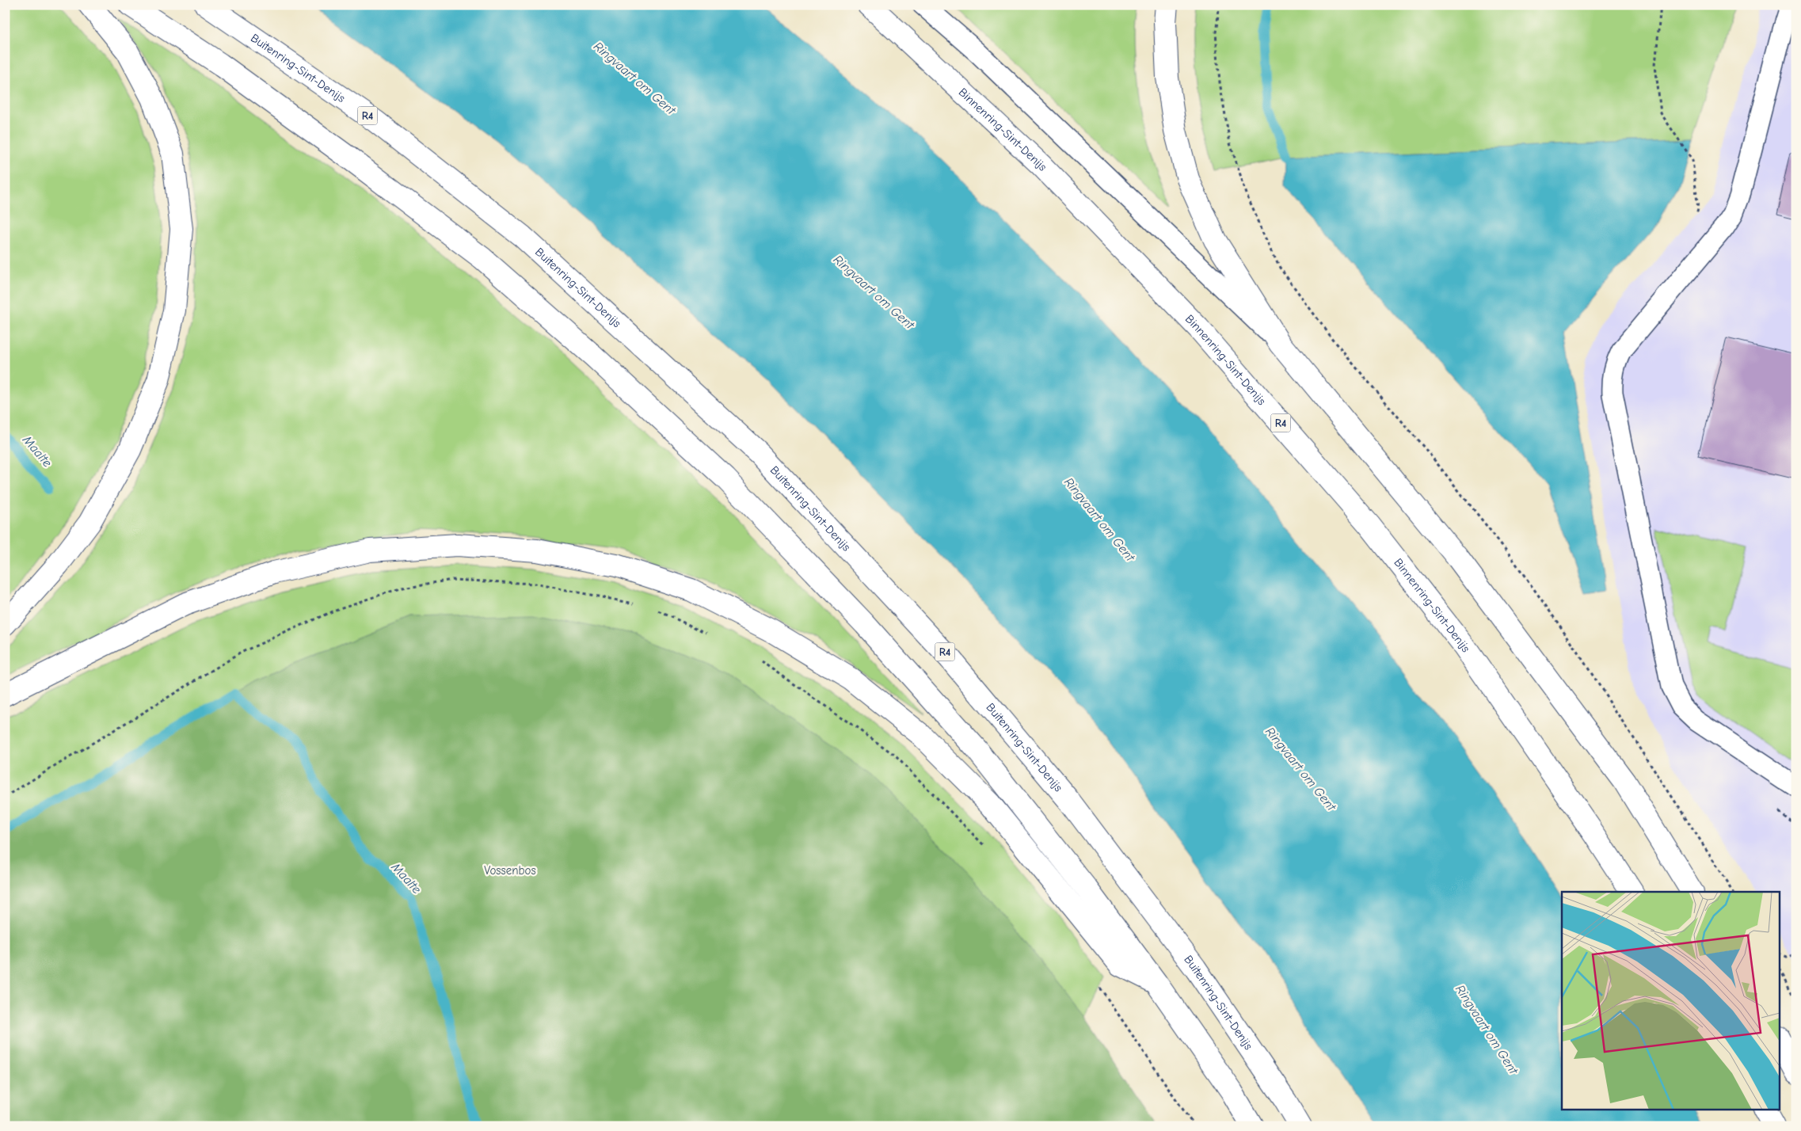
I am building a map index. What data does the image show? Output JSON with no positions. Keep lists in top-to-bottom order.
{
  "streets": {
    "highway": ["Buitenring-Sint-Denijs", "R4", "Binnenring-Sint-Denijs"]
  },
  "water": ["Ringvaart om Gent", "Maalte"],
  "parks": ["Vossenbos"]
}
